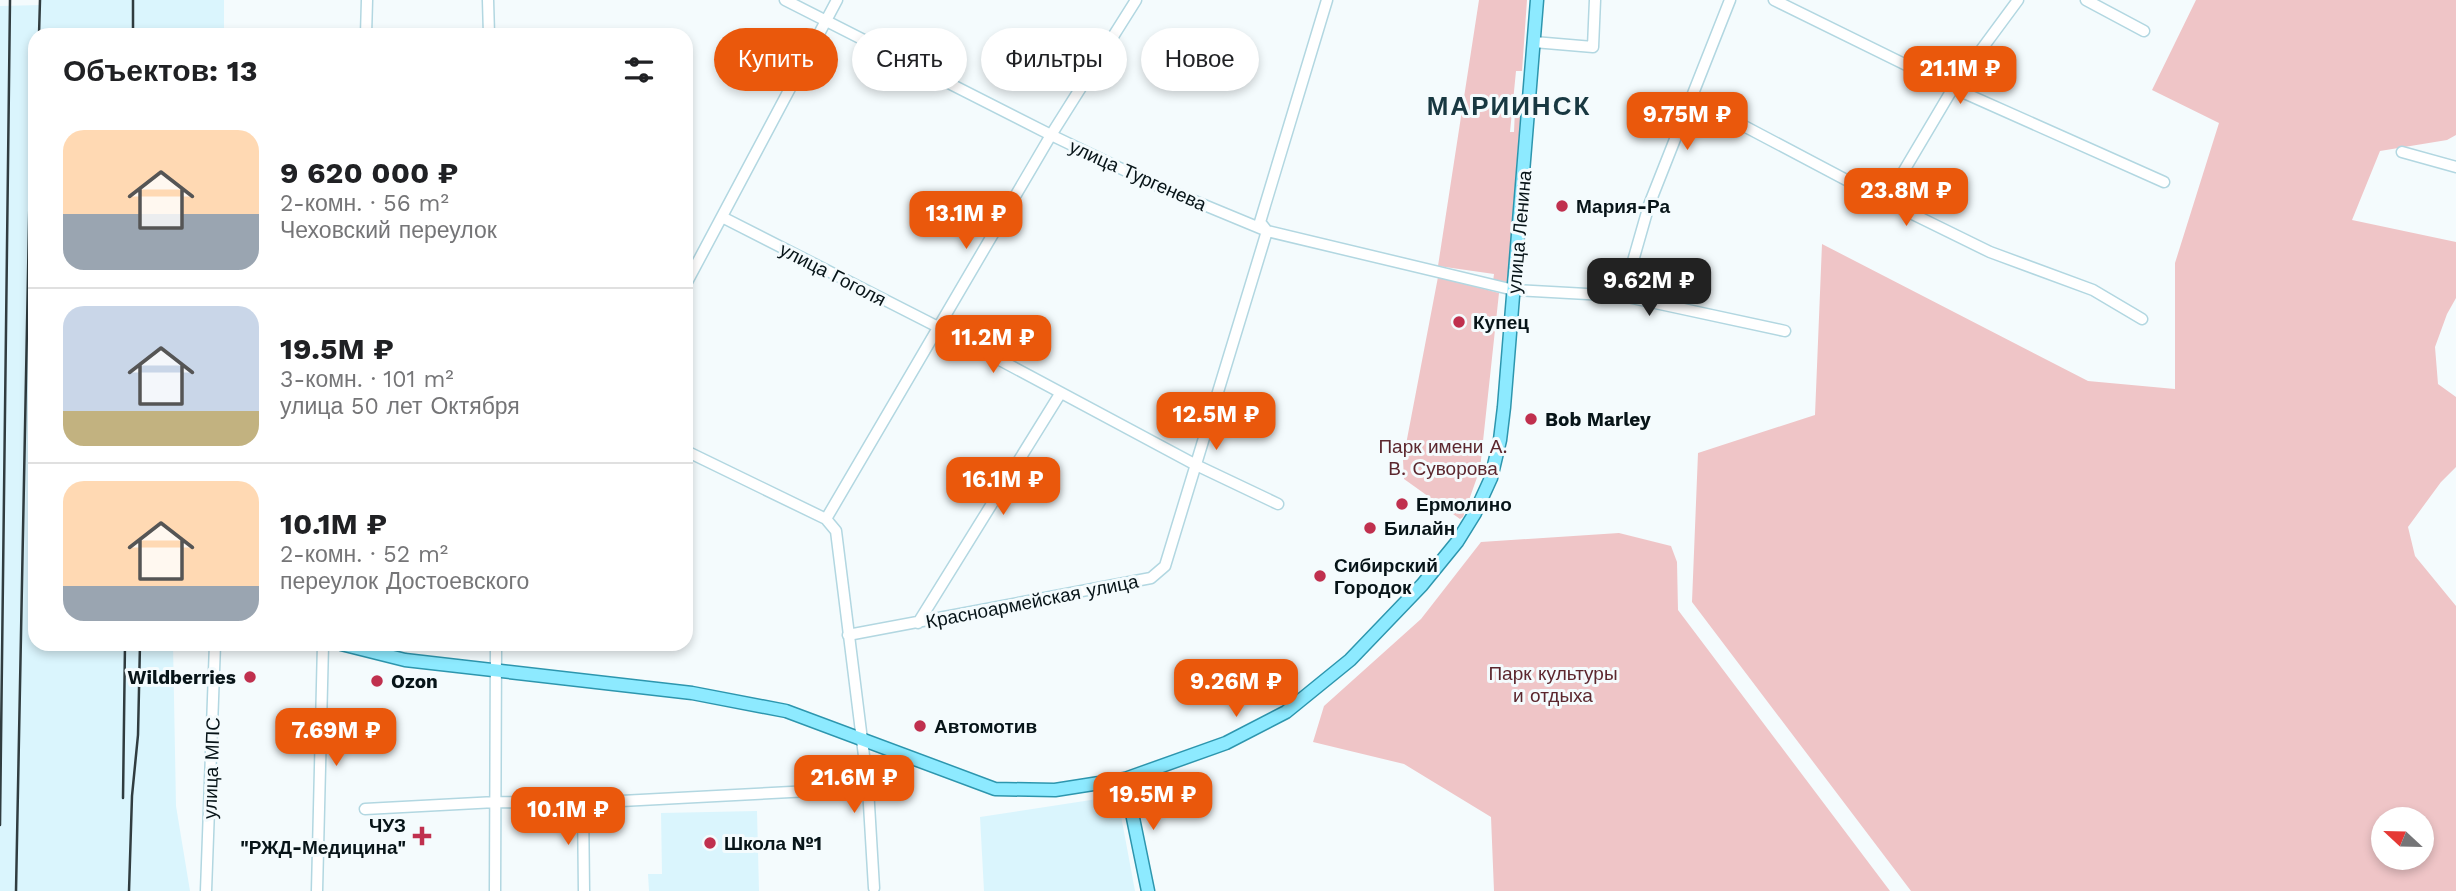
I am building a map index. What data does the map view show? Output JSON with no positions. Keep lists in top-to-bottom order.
{
  "streets": {
    "main road": ["улица Ленина"],
    "street": [
      "улица Тургенева",
      "улица Гоголя",
      "Красноармейская улица",
      "улица МПС"
    ]
  },
  "crossings": [
    ["улица Тургенева", "улица Ленина"],
    ["улица Тургенева", "Красноармейская улица"],
    ["улица Гоголя", "Красноармейская улица"]
  ],
  "districts": ["МАРИИНСК"],
  "parks": ["Парк имени А. В. Суворова", "Парк культуры и отдыха"],
  "places": {
    "other": [
      "Мария-Ра",
      "Купец",
      "Bob Marley",
      "Ермолино",
      "Билайн",
      "Сибирский Городок",
      "Wildberries",
      "Ozon",
      "Автомотив",
      "Школа №1"
    ],
    "health": ["ЧУЗ \"РЖД-Медицина\""]
  },
  "north": "left",
  "page": {
    "chip": [
      "Купить",
      "Снять",
      "Фильтры",
      "Новое"
    ],
    "heading": "Объектов: 13",
    "price": [
      "21.1M ₽",
      "9.75M ₽",
      "23.8M ₽",
      "13.1M ₽",
      "9.62M ₽",
      "11.2M ₽",
      "12.5M ₽",
      "16.1M ₽",
      "9.26M ₽",
      "7.69M ₽",
      "21.6M ₽",
      "19.5M ₽",
      "10.1M ₽"
    ],
    "list": [
      {
        "name": "9 620 000 ₽",
        "note": "2-комн. · 56 m² · Чеховский переулок"
      },
      {
        "name": "19.5M ₽",
        "note": "3-комн. · 101 m² · улица 50 лет Октября"
      },
      {
        "name": "10.1M ₽",
        "note": "2-комн. · 52 m² · переулок Достоевского"
      }
    ]
  }
}
